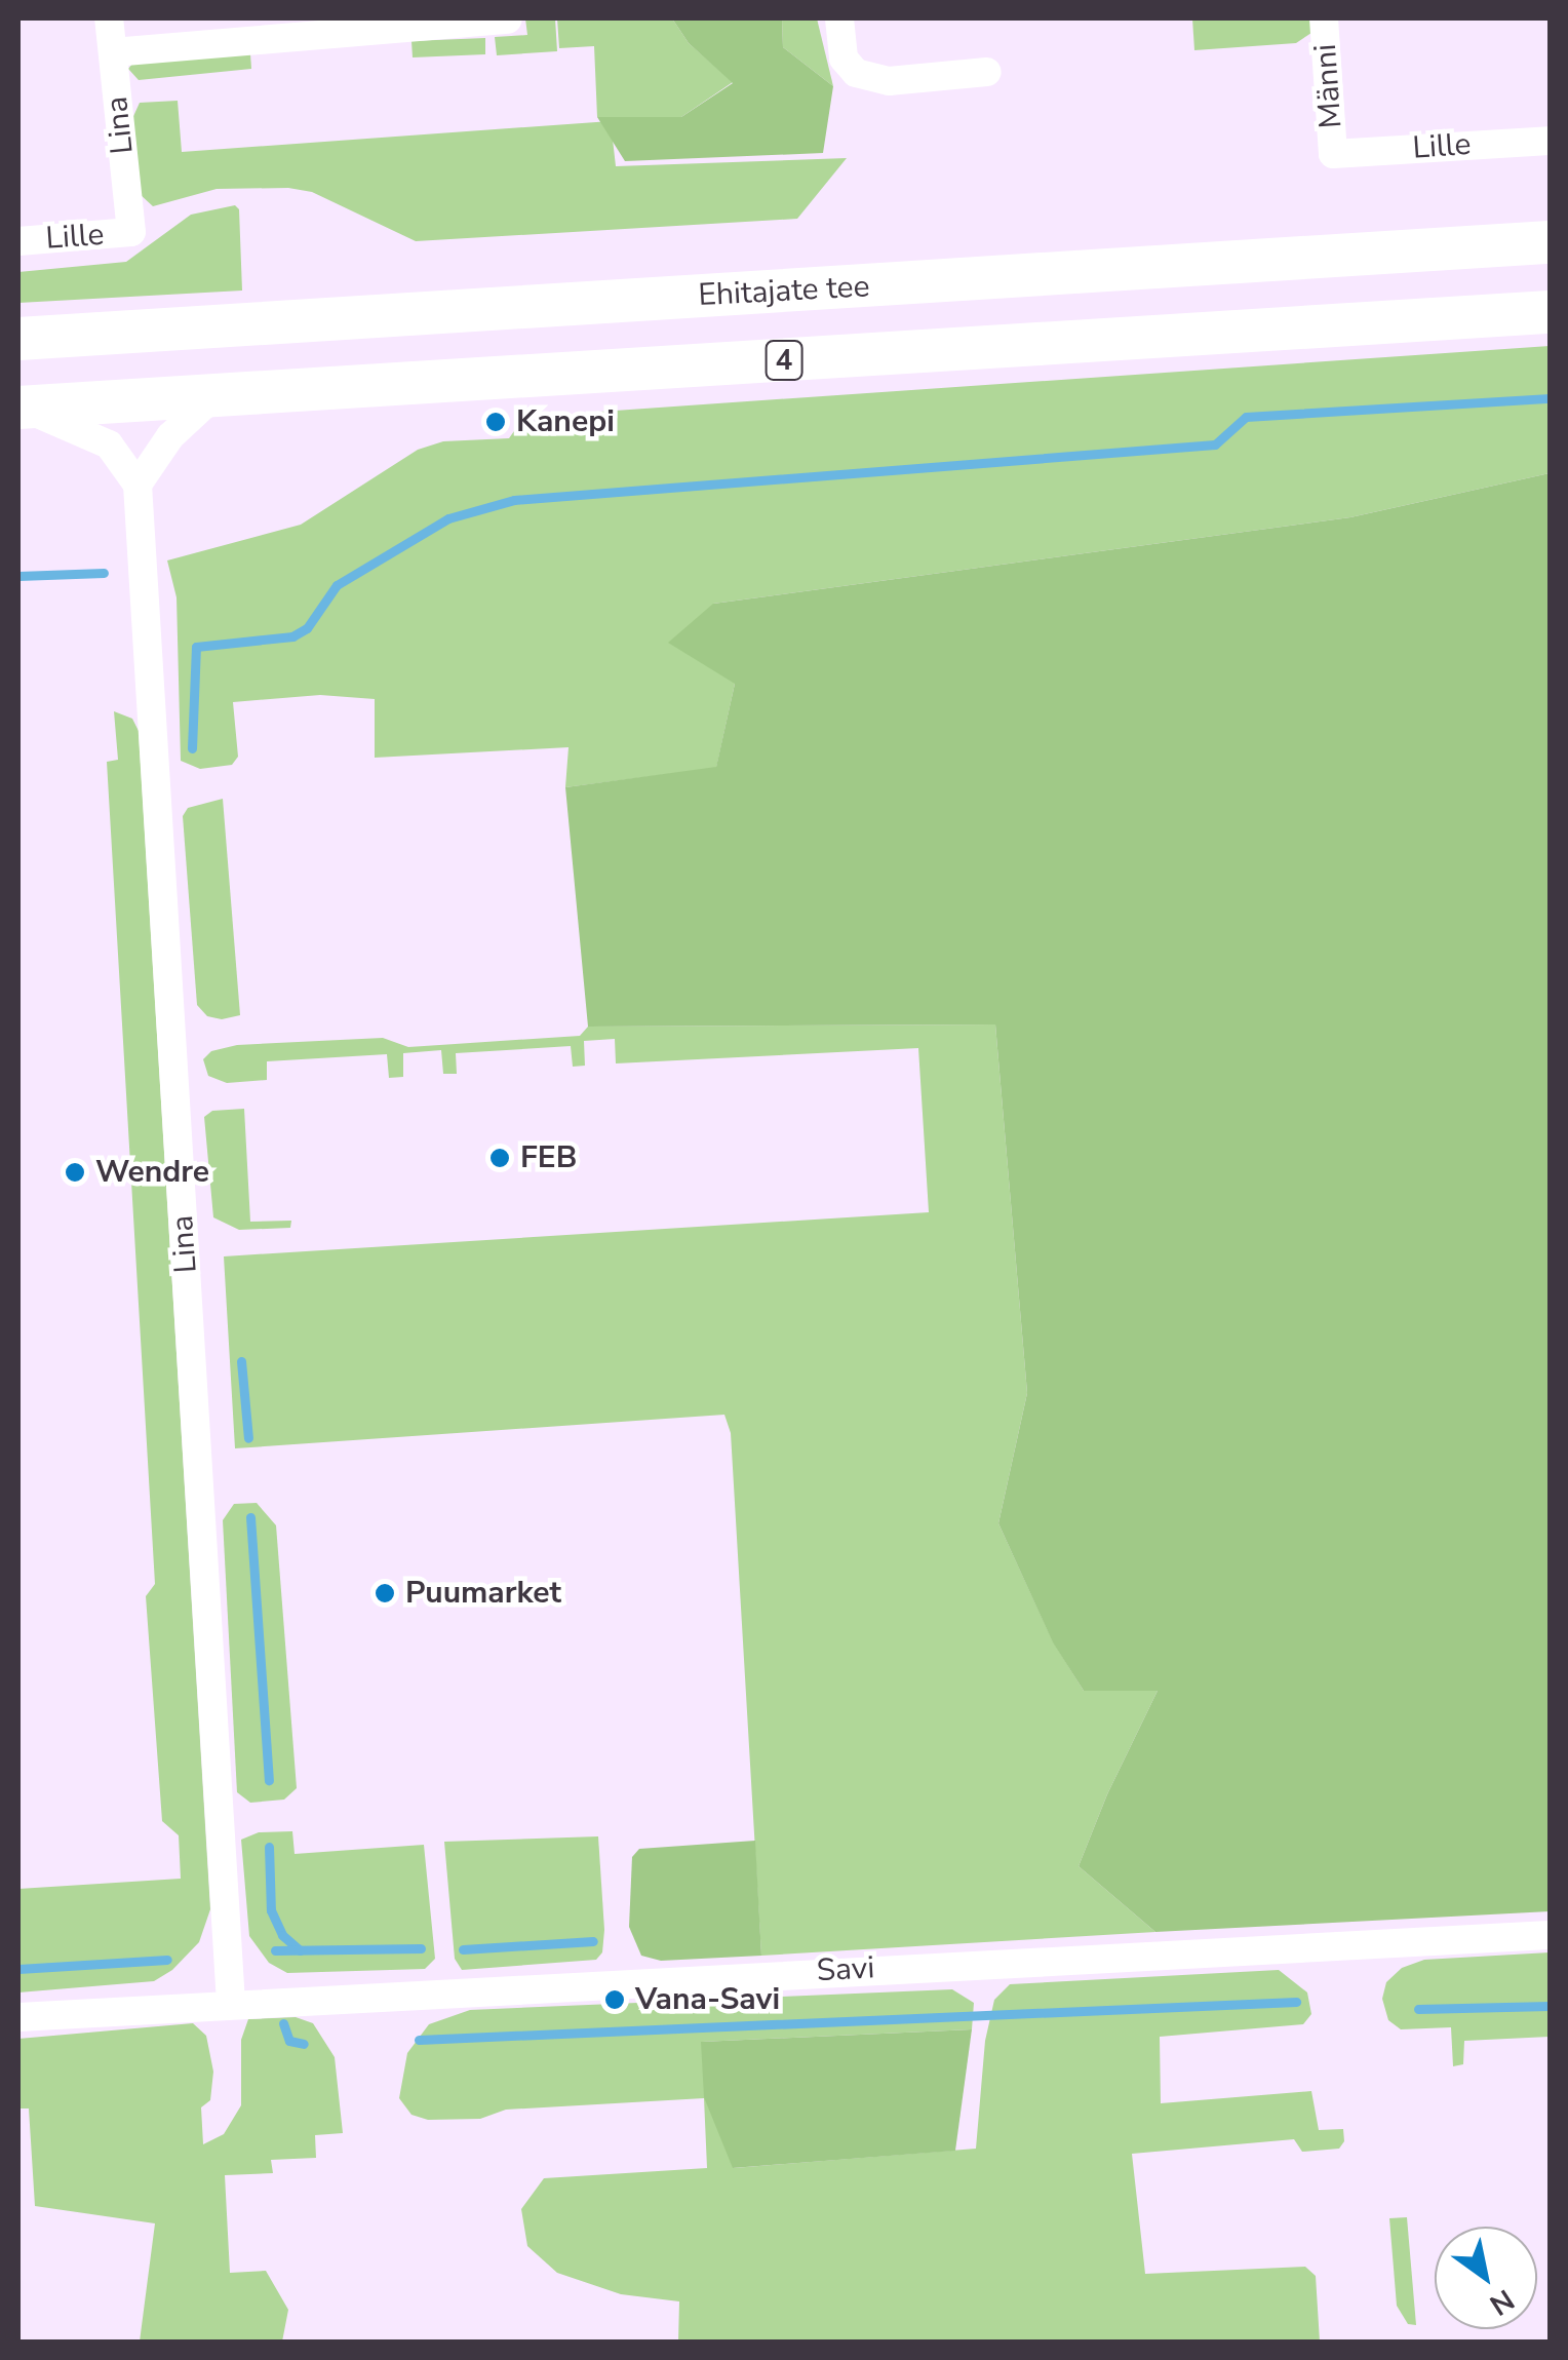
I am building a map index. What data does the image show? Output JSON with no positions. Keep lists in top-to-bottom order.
{
  "streets": {
    "highway": ["Ehitajate tee", "4"],
    "street": [
      "Männi",
      "Lina",
      "Lille",
      "Savi"
    ]
  },
  "crossings": [
    ["Männi", "Lille"],
    ["Lina", "Lille"],
    ["Lina", "Savi"]
  ],
  "places": [
    "Kanepi",
    "FEB",
    "Wendre",
    "Puumarket",
    "Vana-Savi"
  ],
  "north": "bottom right"
}
